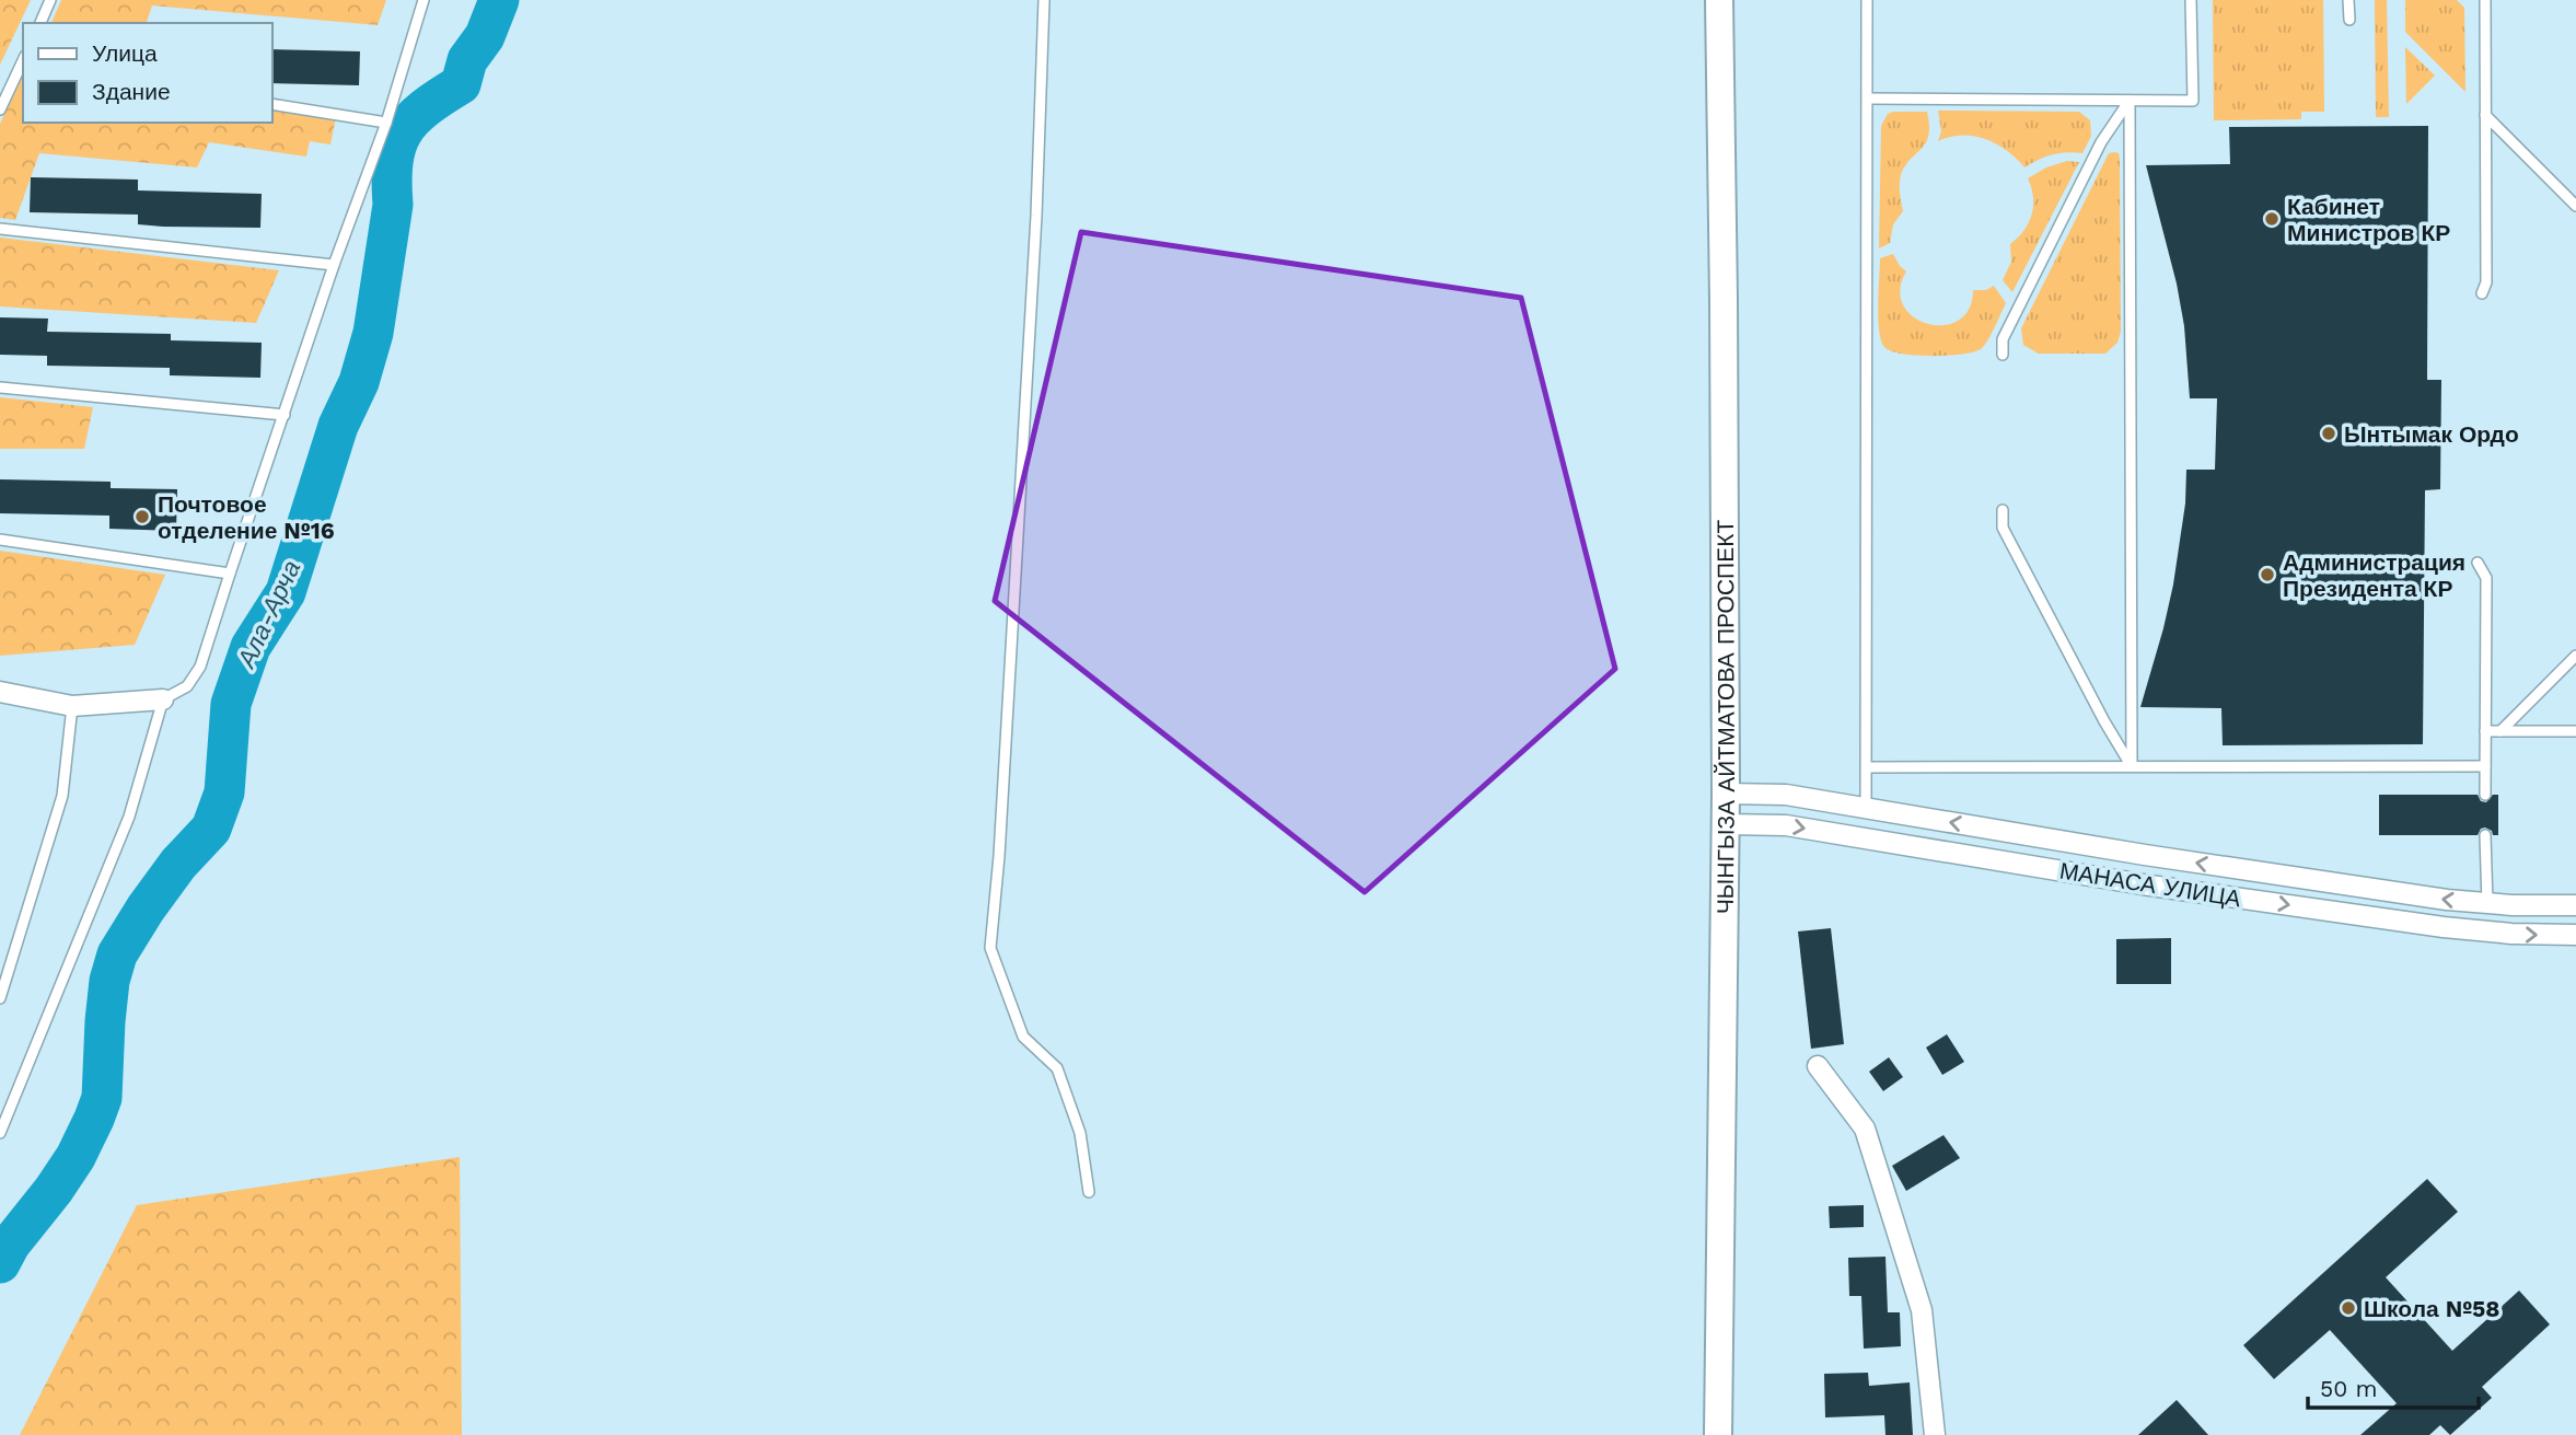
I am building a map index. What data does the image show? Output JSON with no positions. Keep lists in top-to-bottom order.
{
  "streets": {
    "main road": ["ЧЫНГЫЗА АЙТМАТОВА ПРОСПЕКТ"],
    "street": ["МАНАСА УЛИЦА"]
  },
  "crossings": [
    ["ЧЫНГЫЗА АЙТМАТОВА ПРОСПЕКТ", "МАНАСА УЛИЦА"]
  ],
  "water": ["Ала-Арча"],
  "places": [
    "Кабинет Министров КР",
    "Ынтымак Ордо",
    "Почтовое отделение №16",
    "Администрация Президента КР",
    "Школа №58"
  ],
  "legend": ["Улица", "Здание"],
  "scale_bar": "50 m"
}
